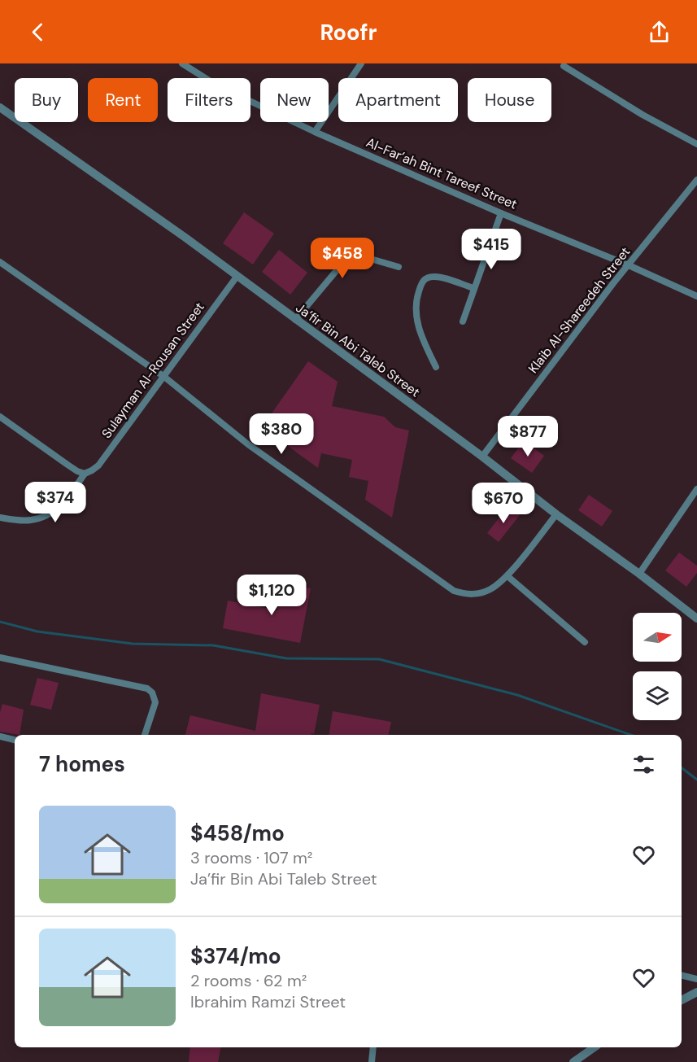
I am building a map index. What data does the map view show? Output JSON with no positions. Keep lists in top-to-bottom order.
{
  "streets": {
    "street": [
      "Al-Far’ah Bint Tareef Street",
      "Klaib Al-Shareedeh Street",
      "Ja’fir Bin Abi Taleb Street",
      "Sulayman Al-Rousan Street"
    ]
  },
  "crossings": [
    ["Al-Far’ah Bint Tareef Street", "Klaib Al-Shareedeh Street"],
    ["Klaib Al-Shareedeh Street", "Ja’fir Bin Abi Taleb Street"],
    ["Ja’fir Bin Abi Taleb Street", "Sulayman Al-Rousan Street"]
  ],
  "north": "right",
  "page": {
    "header": "Roofr",
    "chip": [
      "Buy",
      "Rent",
      "Filters",
      "New",
      "Apartment",
      "House"
    ],
    "price": [
      "$415",
      "$458",
      "$380",
      "$877",
      "$374",
      "$670",
      "$1,120"
    ],
    "heading": "7 homes",
    "list": [
      {
        "name": "$458/mo",
        "note": "3 rooms · 107 m² · Ja’fir Bin Abi Taleb Street"
      },
      {
        "name": "$374/mo",
        "note": "2 rooms · 62 m² · Ibrahim Ramzi Street"
      }
    ]
  }
}
